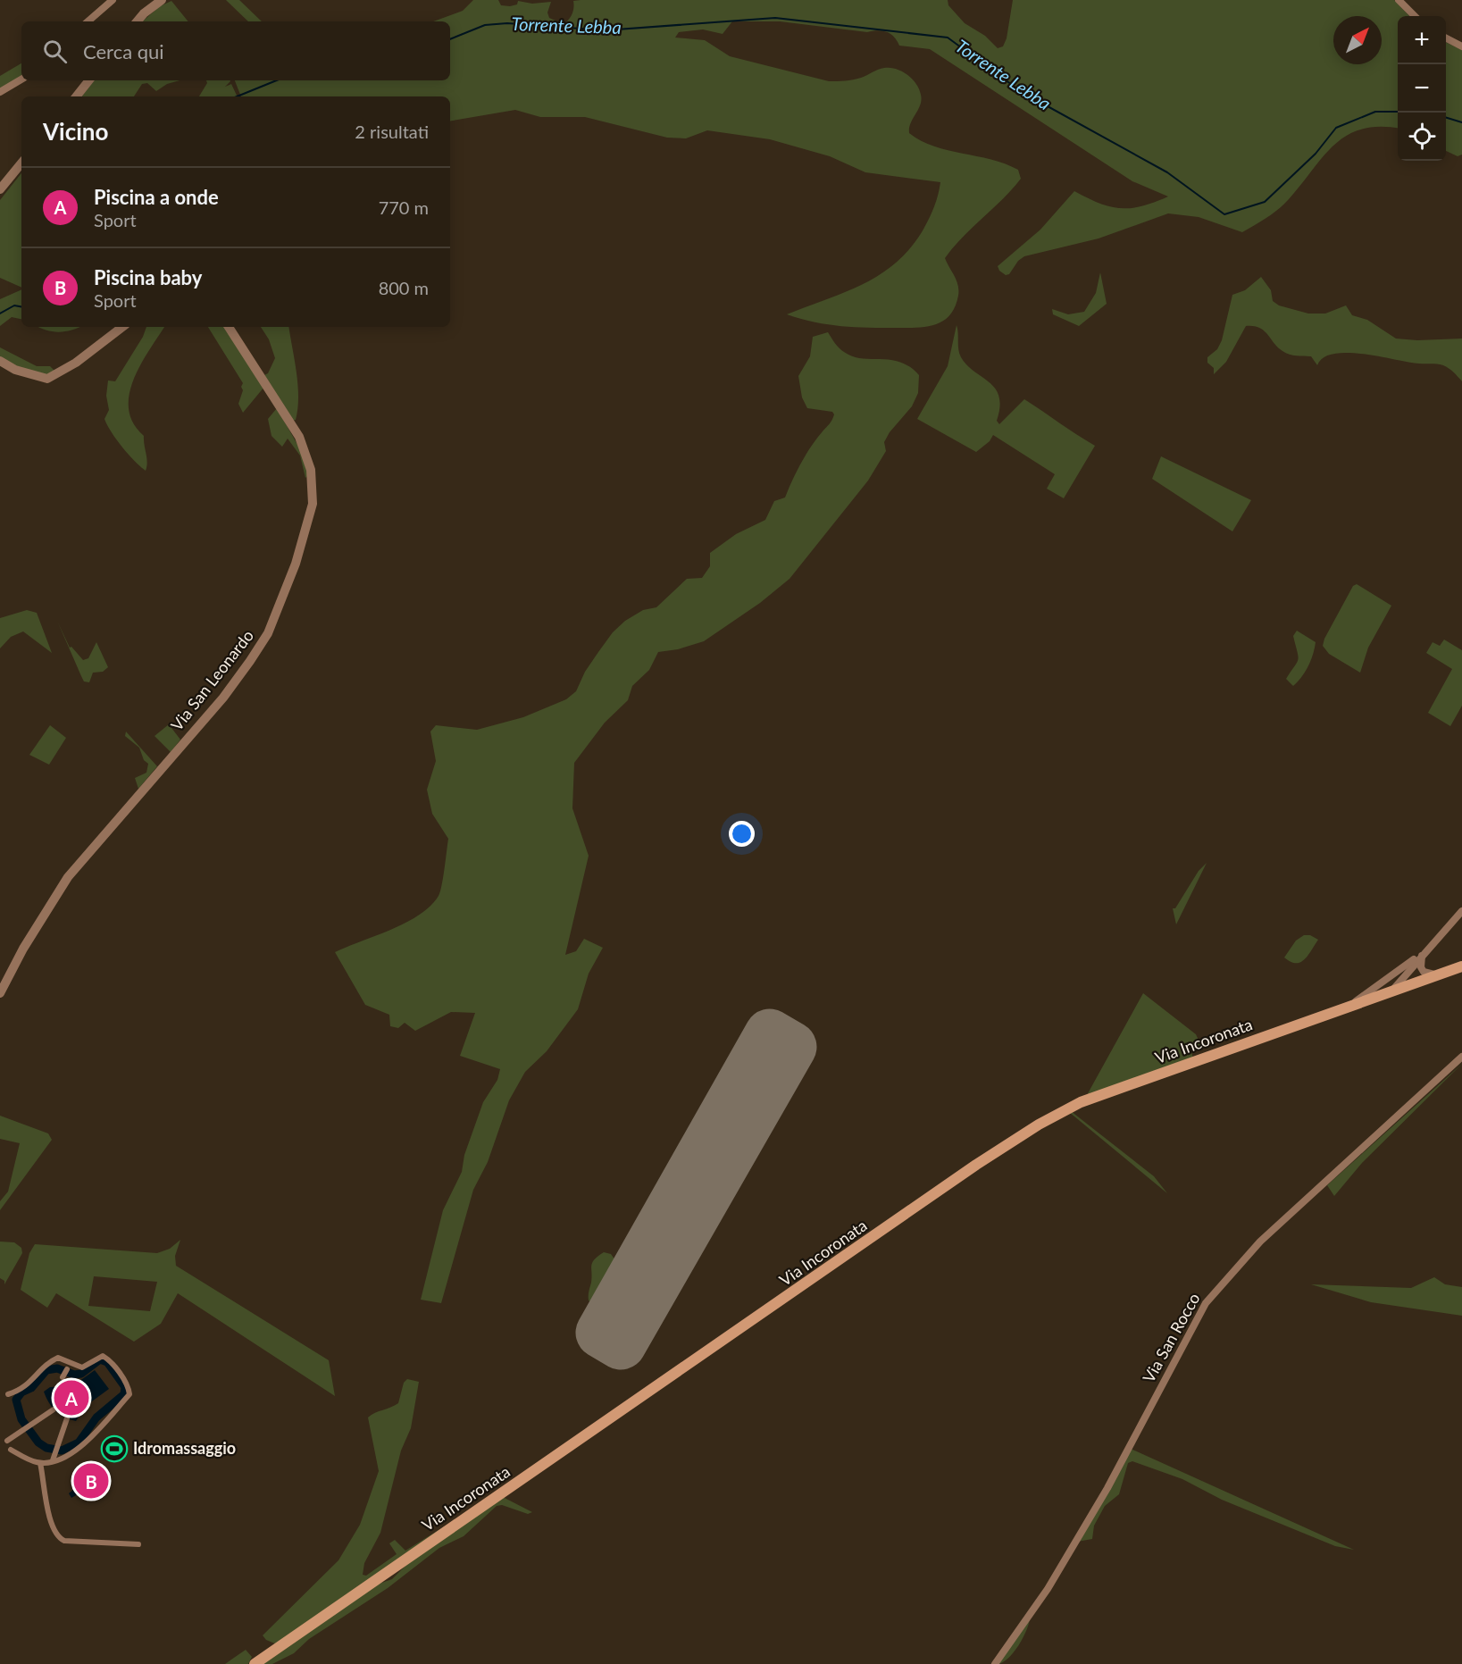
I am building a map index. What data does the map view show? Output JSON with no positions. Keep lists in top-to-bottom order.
{
  "streets": {
    "main road": ["Via Incoronata"],
    "street": ["Via San Leonardo", "Via San Rocco"]
  },
  "water": ["Torrente Lebba"],
  "places": {
    "sports": ["Idromassaggio"]
  },
  "north": "top right",
  "page": {
    "map_buttons": ["+", "−"],
    "search": "Cerca qui",
    "heading": ["Vicino", "2 risultati"],
    "list": [
      {
        "mark": "A",
        "name": "Piscina a onde",
        "note": "Sport",
        "value": "770 m"
      },
      {
        "mark": "B",
        "name": "Piscina baby",
        "note": "Sport",
        "value": "800 m"
      }
    ],
    "pins": ["A", "B"]
  }
}
